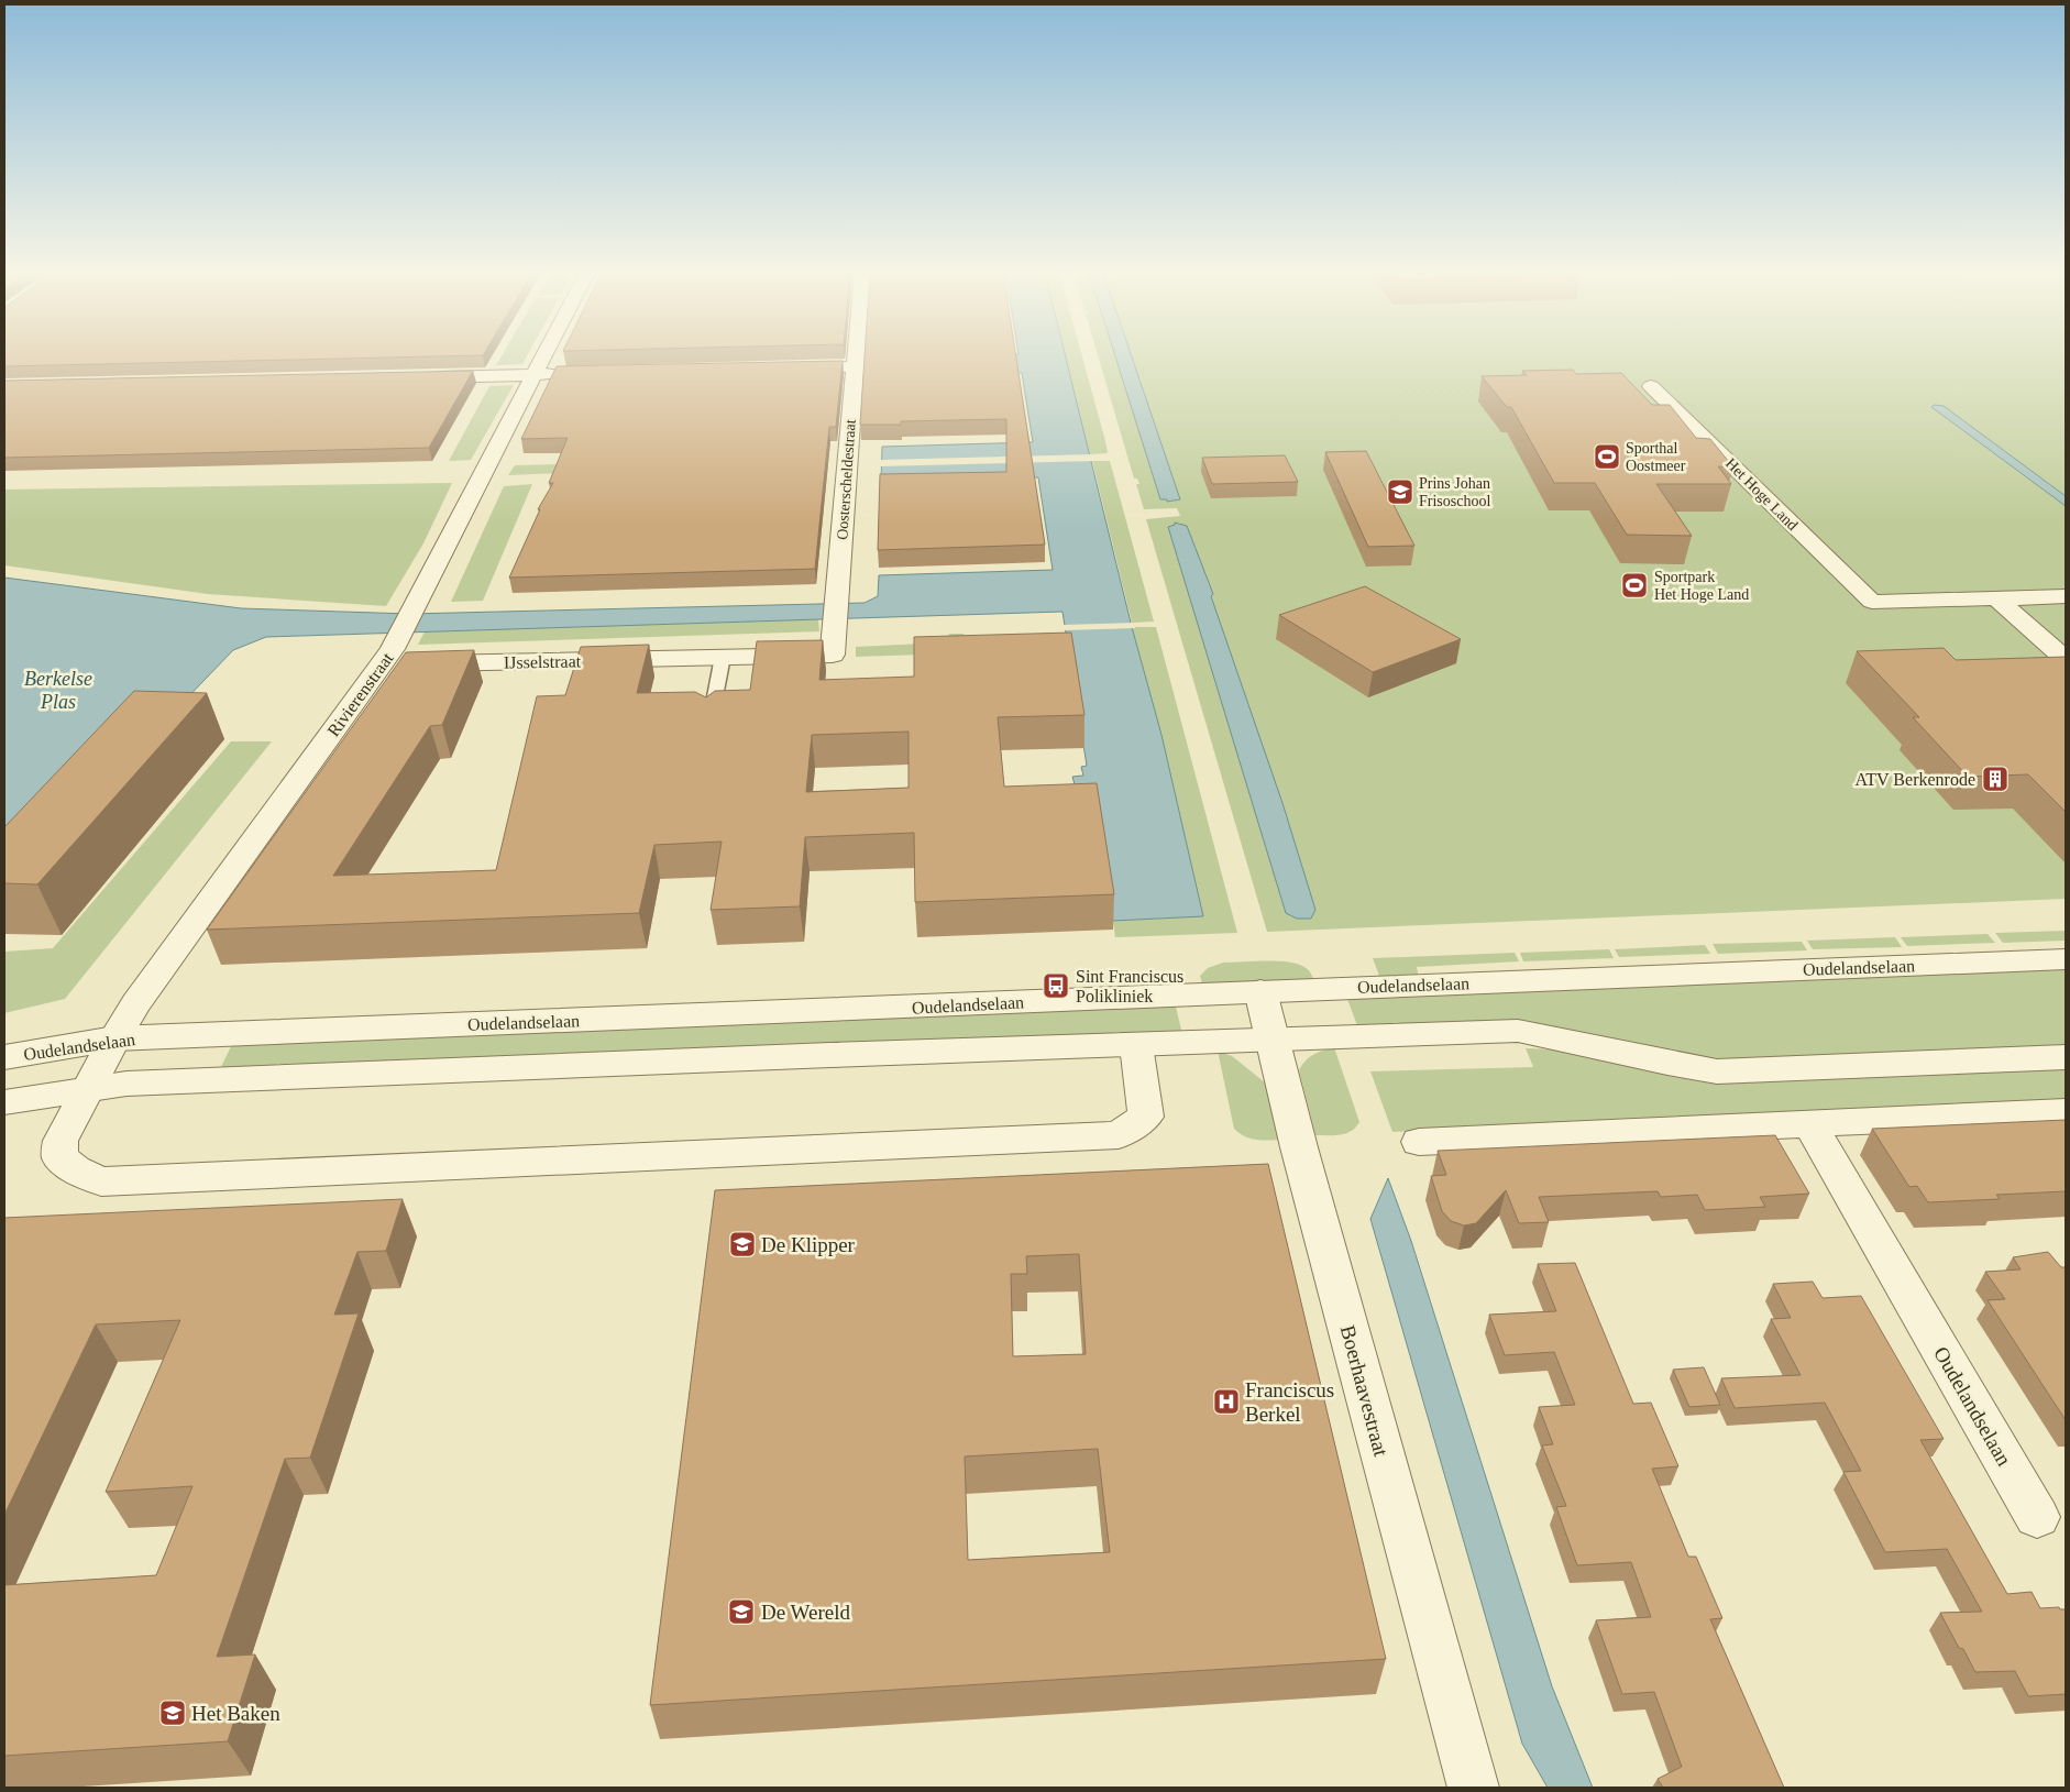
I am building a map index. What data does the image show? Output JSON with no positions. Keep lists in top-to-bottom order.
{
  "streets": {
    "street": [
      "Oosterscheldestraat",
      "Het Hoge Land",
      "IJsselstraat",
      "Rivierenstraat",
      "Oudelandselaan",
      "Boerhaavestraat"
    ]
  },
  "crossings": [
    ["Oosterscheldestraat", "IJsselstraat"],
    ["IJsselstraat", "Rivierenstraat"],
    ["Rivierenstraat", "Oudelandselaan"],
    ["Oudelandselaan", "Boerhaavestraat"]
  ],
  "water": ["Berkelse Plas"],
  "places": {
    "sports": ["Sporthal Oostmeer", "Sportpark Het Hoge Land"],
    "school or university": [
      "Prins Johan Frisoschool",
      "De Klipper",
      "De Wereld",
      "Het Baken"
    ],
    "building": ["ATV Berkenrode"],
    "bus stop": ["Sint Franciscus Polikliniek"],
    "hospital": ["Franciscus Berkel"]
  }
}
